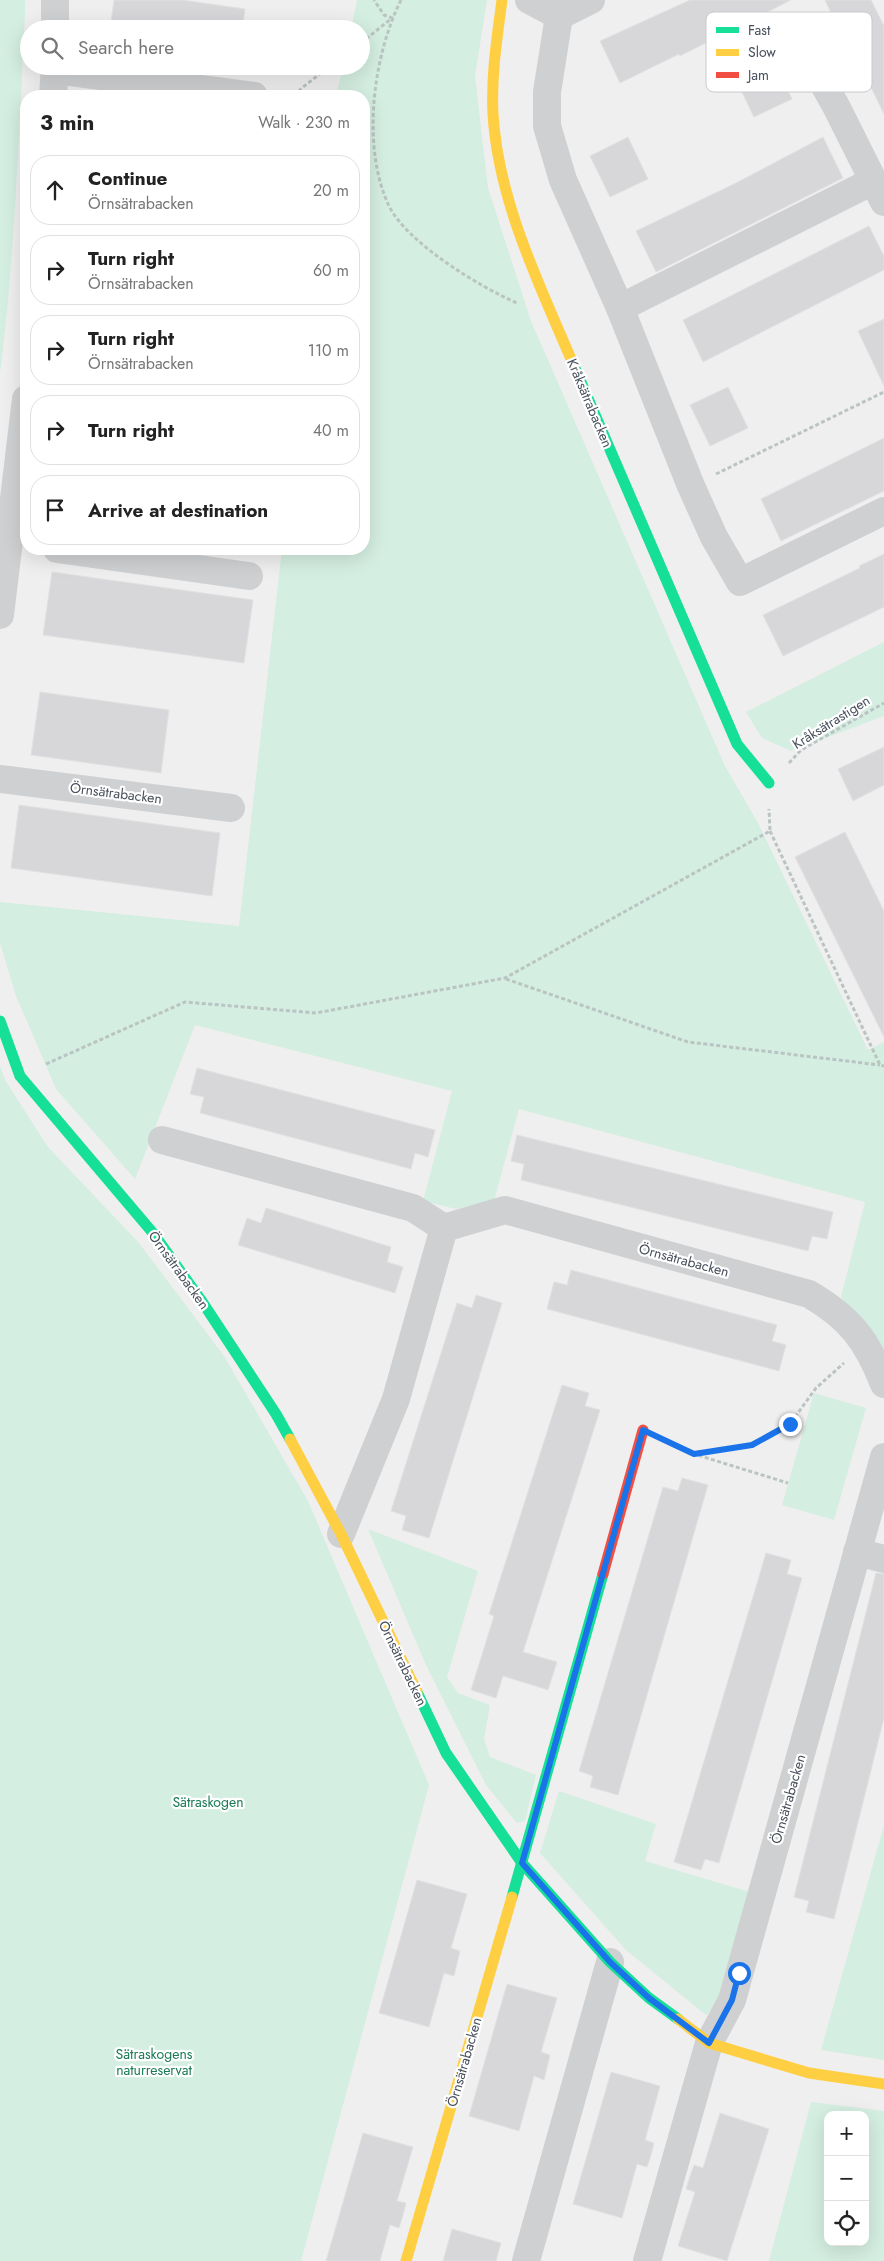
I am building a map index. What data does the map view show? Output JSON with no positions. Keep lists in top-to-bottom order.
{
  "streets": {
    "street": ["Kråksätrabacken", "Örnsätrabacken"],
    "path": ["Kråksätrastigen"]
  },
  "crossings": [
    ["Kråksätrabacken", "Kråksätrastigen"]
  ],
  "parks": ["Sätraskogen", "Sätraskogens naturreservat"],
  "legend": ["Fast", "Slow", "Jam"],
  "page": {
    "search": "Search here",
    "heading": ["3 min", "Walk · 230 m"],
    "list": [
      ["Continue", "Örnsätrabacken", "20 m"],
      ["Turn right", "Örnsätrabacken", "60 m"],
      ["Turn right", "Örnsätrabacken", "110 m"],
      ["Turn right", "40 m"],
      "Arrive at destination"
    ],
    "map_buttons": ["+", "−"]
  }
}
